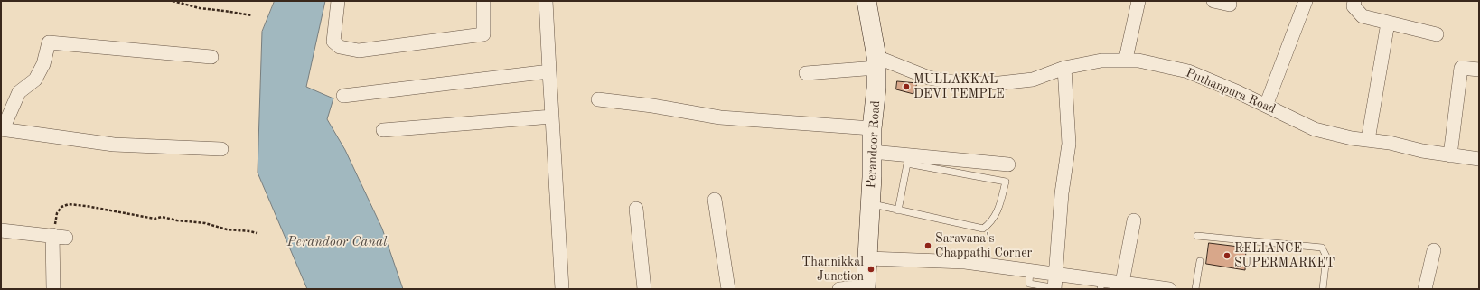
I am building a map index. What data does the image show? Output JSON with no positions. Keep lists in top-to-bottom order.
{
  "streets": {
    "main road": ["Perandoor Road"],
    "street": ["Puthanpura Road"]
  },
  "crossings": [
    ["Puthanpura Road", "Perandoor Road"]
  ],
  "water": ["Perandoor Canal"],
  "places": [
    "MULLAKKAL DEVI TEMPLE",
    "Saravana's Chappathi Corner",
    "RELIANCE SUPERMARKET",
    "Thannikkal Junction"
  ]
}
